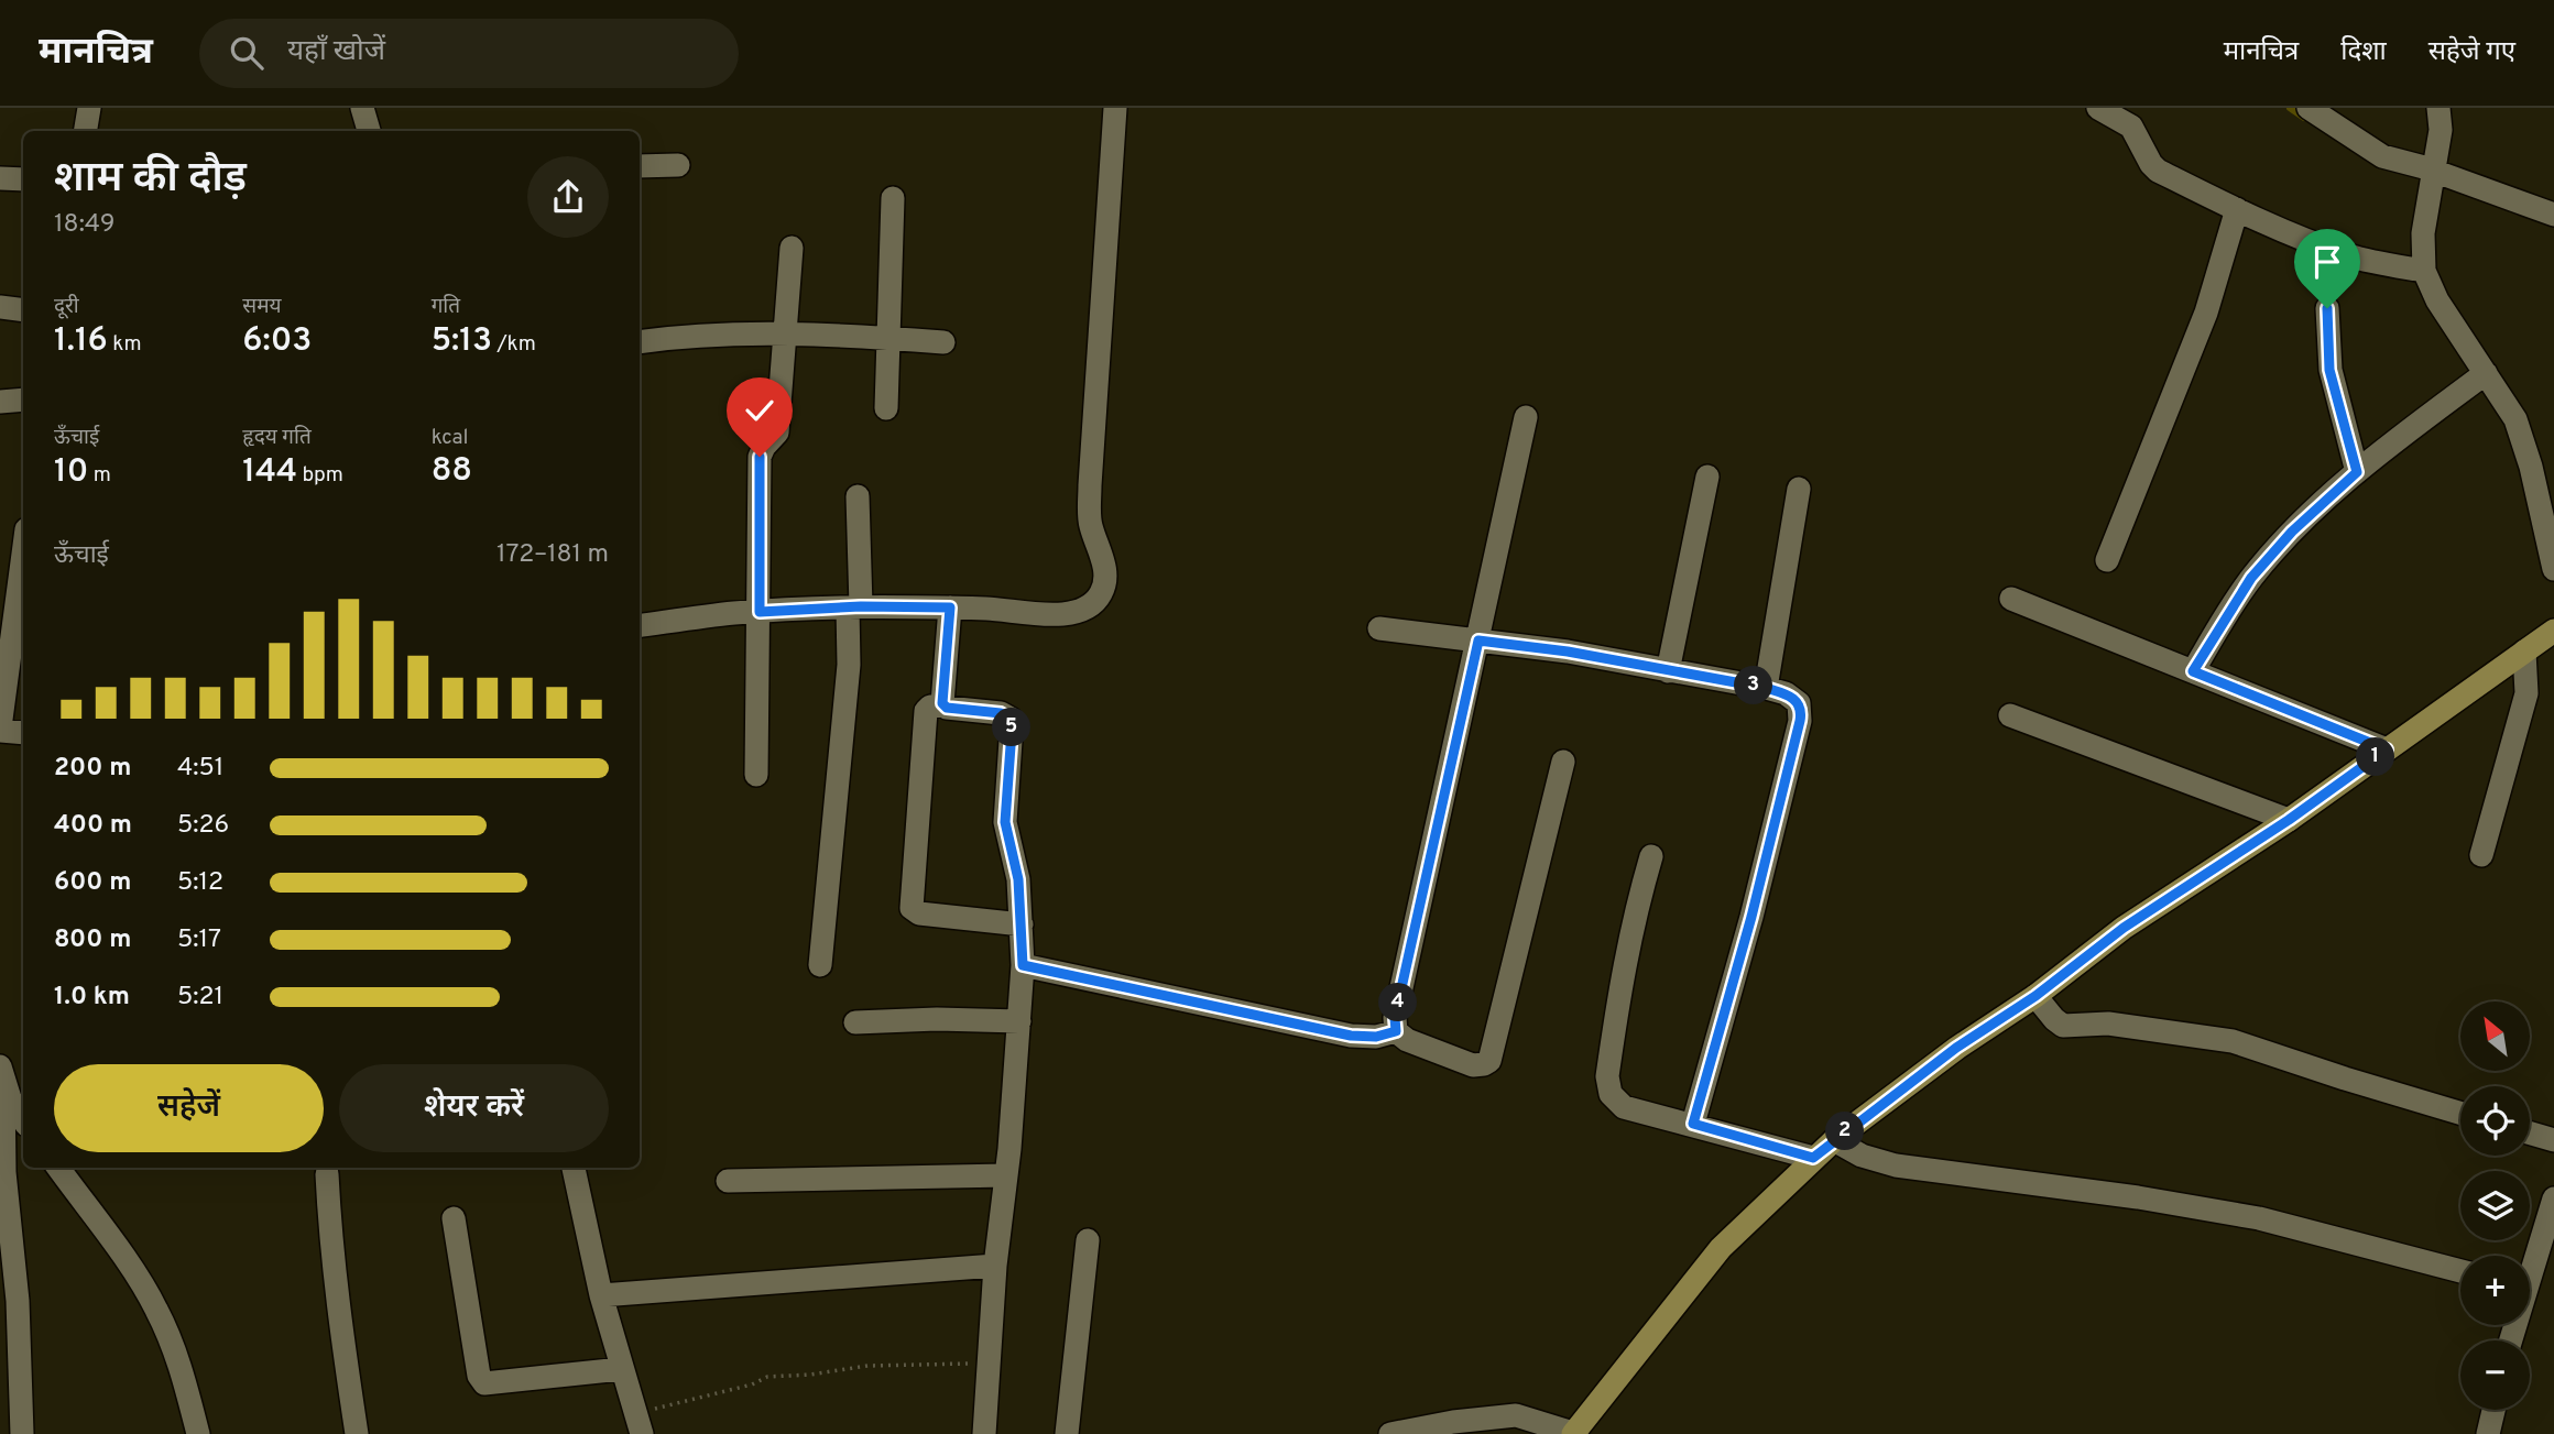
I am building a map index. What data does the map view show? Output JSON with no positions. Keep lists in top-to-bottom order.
{
  "north": "top left",
  "page": {
    "header": "मानचित्र",
    "search": "यहाँ खोजें",
    "nav": ["मानचित्र", "दिशा", "सहेजे गए"],
    "heading": ["शाम की दौड़", "18:49"],
    "stats": [
      ["दूरी", "1.16 km"],
      ["समय", "6:03"],
      ["गति", "5:13 /km"],
      ["ऊँचाई", "10 m"],
      ["हृदय गति", "144 bpm"],
      ["kcal", "88"]
    ],
    "chart": ["ऊँचाई", "172–181 m"],
    "pins": [
      "3",
      "5",
      "1",
      "4",
      "2"
    ],
    "list": [
      {
        "name": "200 m",
        "note": "4:51"
      },
      {
        "name": "400 m",
        "note": "5:26"
      },
      {
        "name": "600 m",
        "note": "5:12"
      },
      {
        "name": "800 m",
        "note": "5:17"
      },
      {
        "name": "1.0 km",
        "note": "5:21"
      }
    ],
    "map_buttons": ["+", "−"],
    "buttons": ["सहेजें", "शेयर करें"]
  }
}
